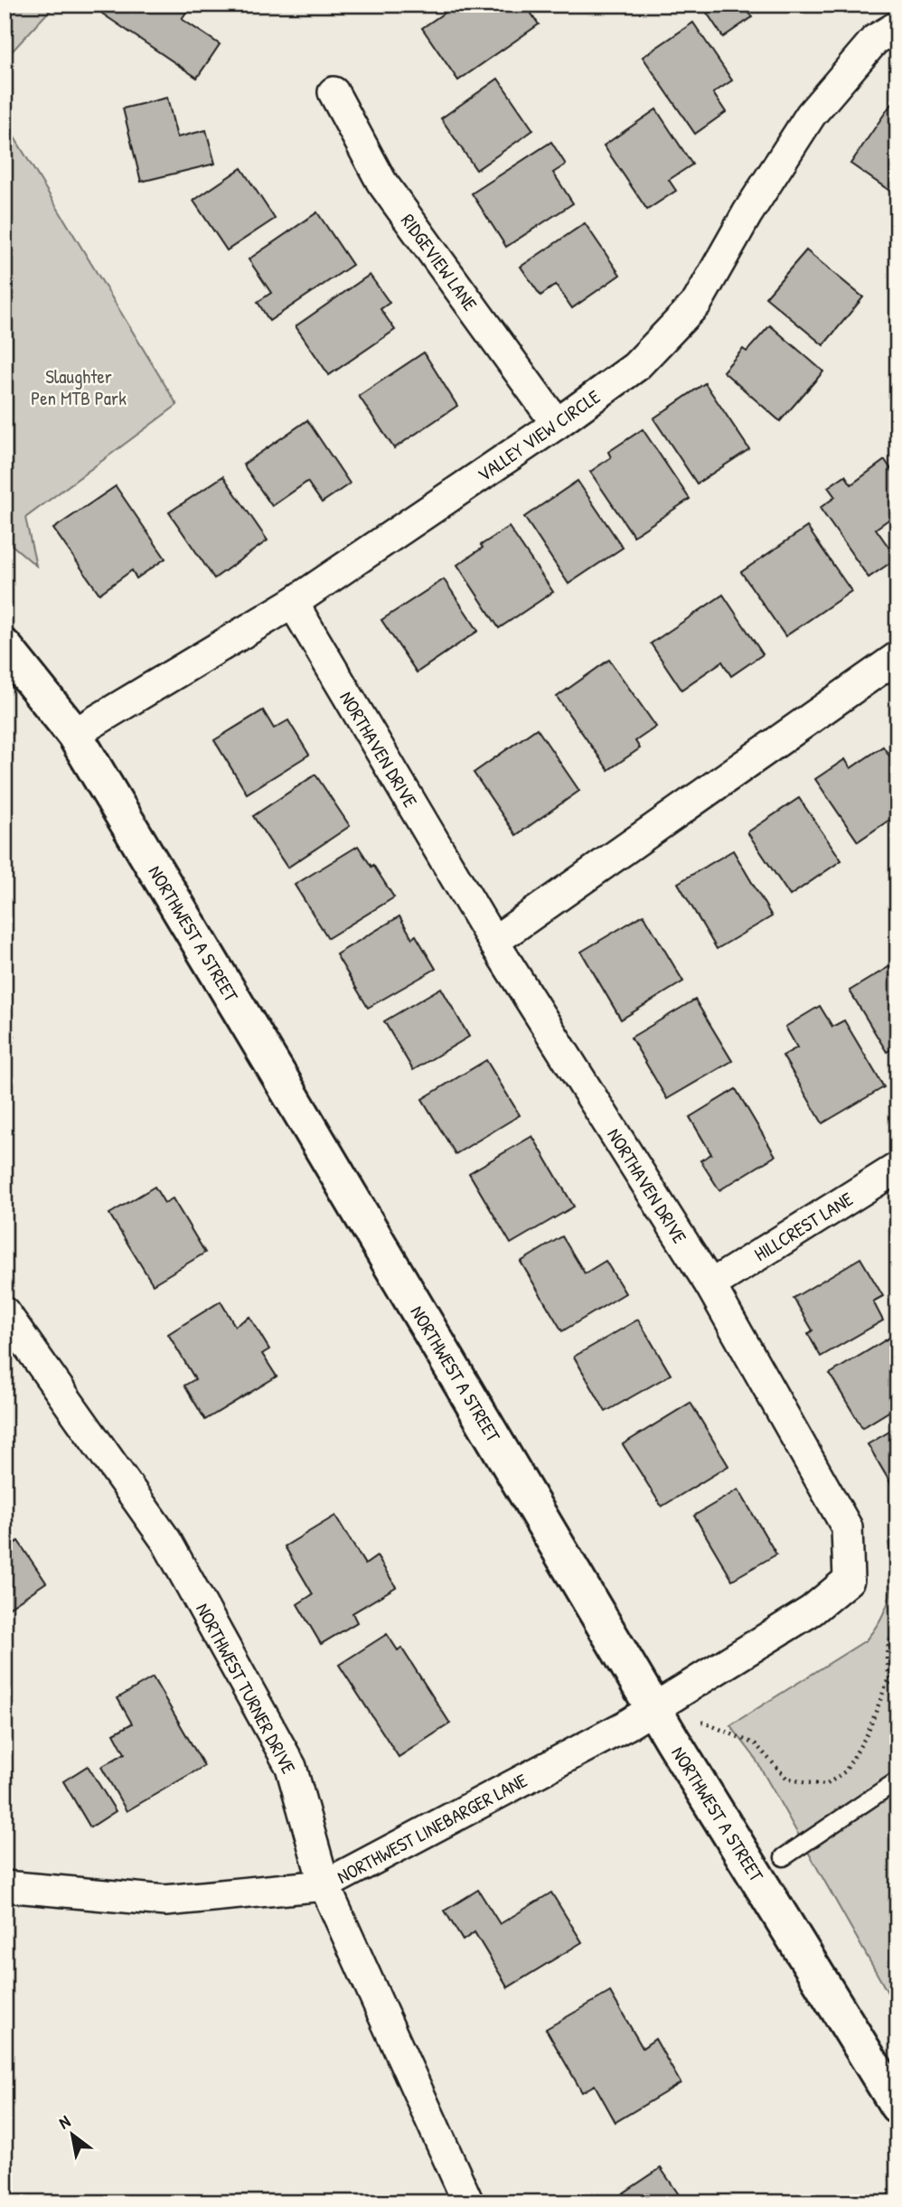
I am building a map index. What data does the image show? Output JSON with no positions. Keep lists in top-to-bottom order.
{
  "streets": {
    "street": [
      "RIDGEVIEW LANE",
      "VALLEY VIEW CIRCLE",
      "NORTHAVEN DRIVE",
      "NORTHWEST A STREET",
      "HILLCREST LANE",
      "NORTHWEST TURNER DRIVE",
      "NORTHWEST LINEBARGER LANE"
    ]
  },
  "crossings": [
    ["RIDGEVIEW LANE", "VALLEY VIEW CIRCLE"],
    ["VALLEY VIEW CIRCLE", "NORTHAVEN DRIVE"],
    ["VALLEY VIEW CIRCLE", "NORTHWEST A STREET"],
    ["NORTHAVEN DRIVE", "NORTHWEST A STREET"],
    ["NORTHAVEN DRIVE", "HILLCREST LANE"],
    ["NORTHAVEN DRIVE", "NORTHWEST LINEBARGER LANE"],
    ["NORTHWEST A STREET", "NORTHWEST LINEBARGER LANE"],
    ["NORTHWEST TURNER DRIVE", "NORTHWEST LINEBARGER LANE"]
  ],
  "parks": ["Slaughter Pen MTB Park"],
  "north": "top left"
}
